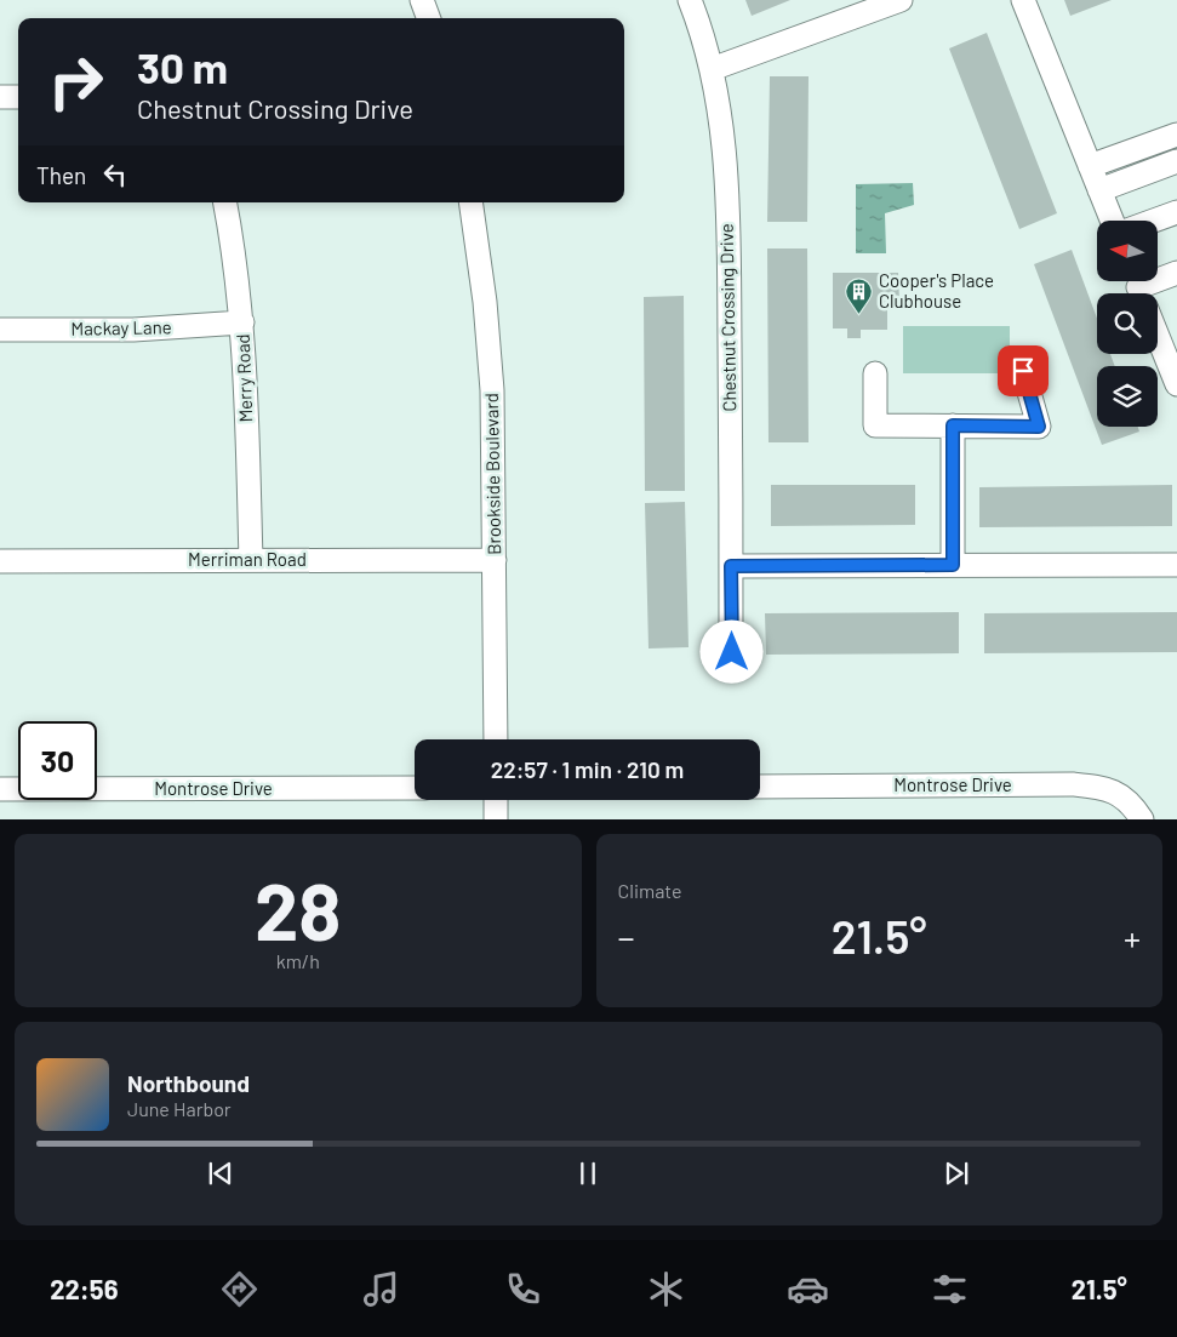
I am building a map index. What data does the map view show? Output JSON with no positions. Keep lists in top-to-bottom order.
{
  "streets": {
    "street": [
      "Chestnut Crossing Drive",
      "Mackay Lane",
      "Merry Road",
      "Brookside Boulevard",
      "Merriman Road",
      "Montrose Drive"
    ]
  },
  "crossings": [
    ["Mackay Lane", "Merry Road"],
    ["Merry Road", "Merriman Road"],
    ["Brookside Boulevard", "Merriman Road"]
  ],
  "places": {
    "building": ["Cooper's Place Clubhouse"]
  },
  "north": "left",
  "page": {
    "turn": ["30 m", "Chestnut Crossing Drive"],
    "then": "Then",
    "limit": "30",
    "trip": "22:57 · 1 min · 210 m",
    "tile": [
      ["28", "km/h"],
      "Climate"
    ],
    "heat": ["−", "21.5°", "+"],
    "song": ["Northbound", "June Harbor"],
    "tabs": ["22:56", "21.5°"]
  }
}
